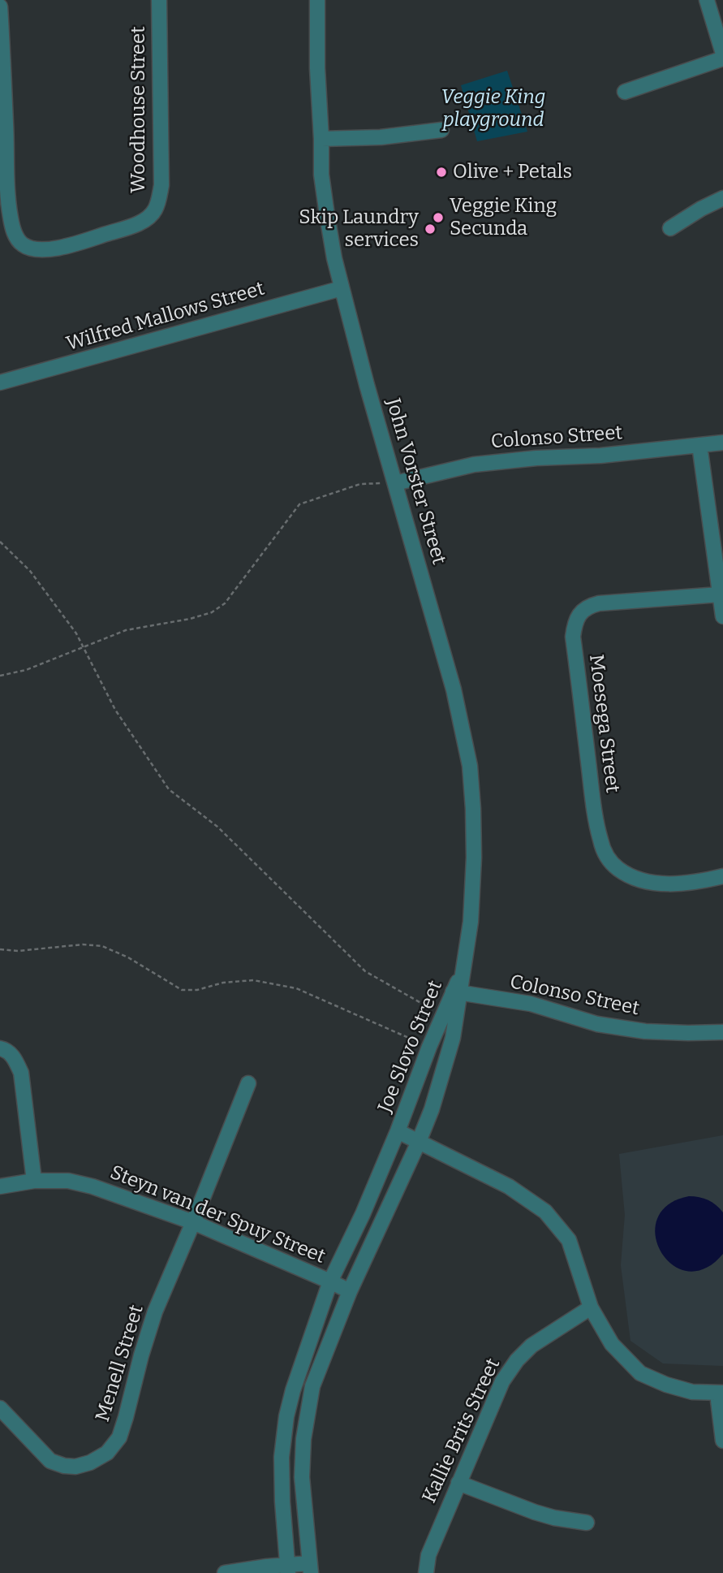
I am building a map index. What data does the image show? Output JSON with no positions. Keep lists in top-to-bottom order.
{
  "streets": {
    "street": [
      "Woodhouse Street",
      "Wilfred Mallows Street",
      "Colonso Street",
      "John Vorster Street",
      "Moesega Street",
      "Joe Slovo Street",
      "Steyn van der Spuy Street",
      "Menell Street",
      "Kallie Brits Street"
    ]
  },
  "crossings": [
    ["Wilfred Mallows Street", "John Vorster Street"],
    ["Colonso Street", "John Vorster Street"],
    ["Colonso Street", "Joe Slovo Street"],
    ["John Vorster Street", "Joe Slovo Street"],
    ["Joe Slovo Street", "Steyn van der Spuy Street"],
    ["Steyn van der Spuy Street", "Menell Street"]
  ],
  "parks": ["Veggie King playground"],
  "places": ["Olive + Petals", "Veggie King Secunda", "Skip Laundry services"]
}
